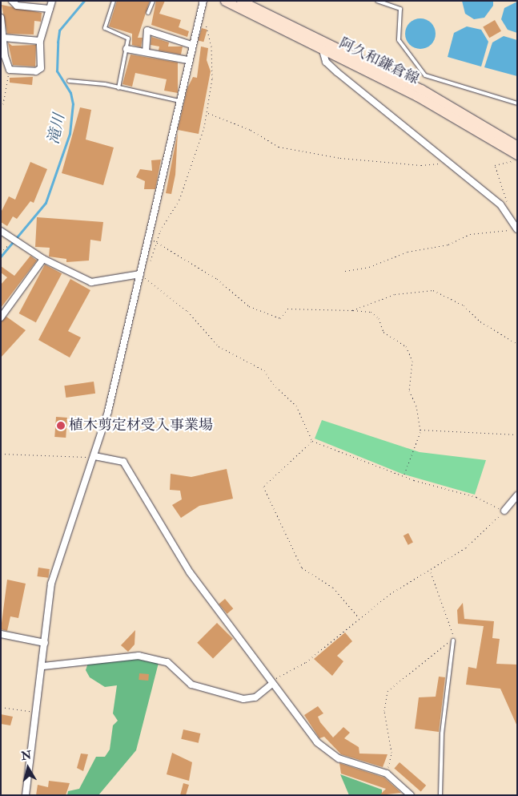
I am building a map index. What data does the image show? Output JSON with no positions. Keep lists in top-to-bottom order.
{
  "streets": {
    "main road": ["阿久和鎌倉線"]
  },
  "water": ["滝川"],
  "places": ["植木剪定材受入事業場"],
  "north": "top"
}
